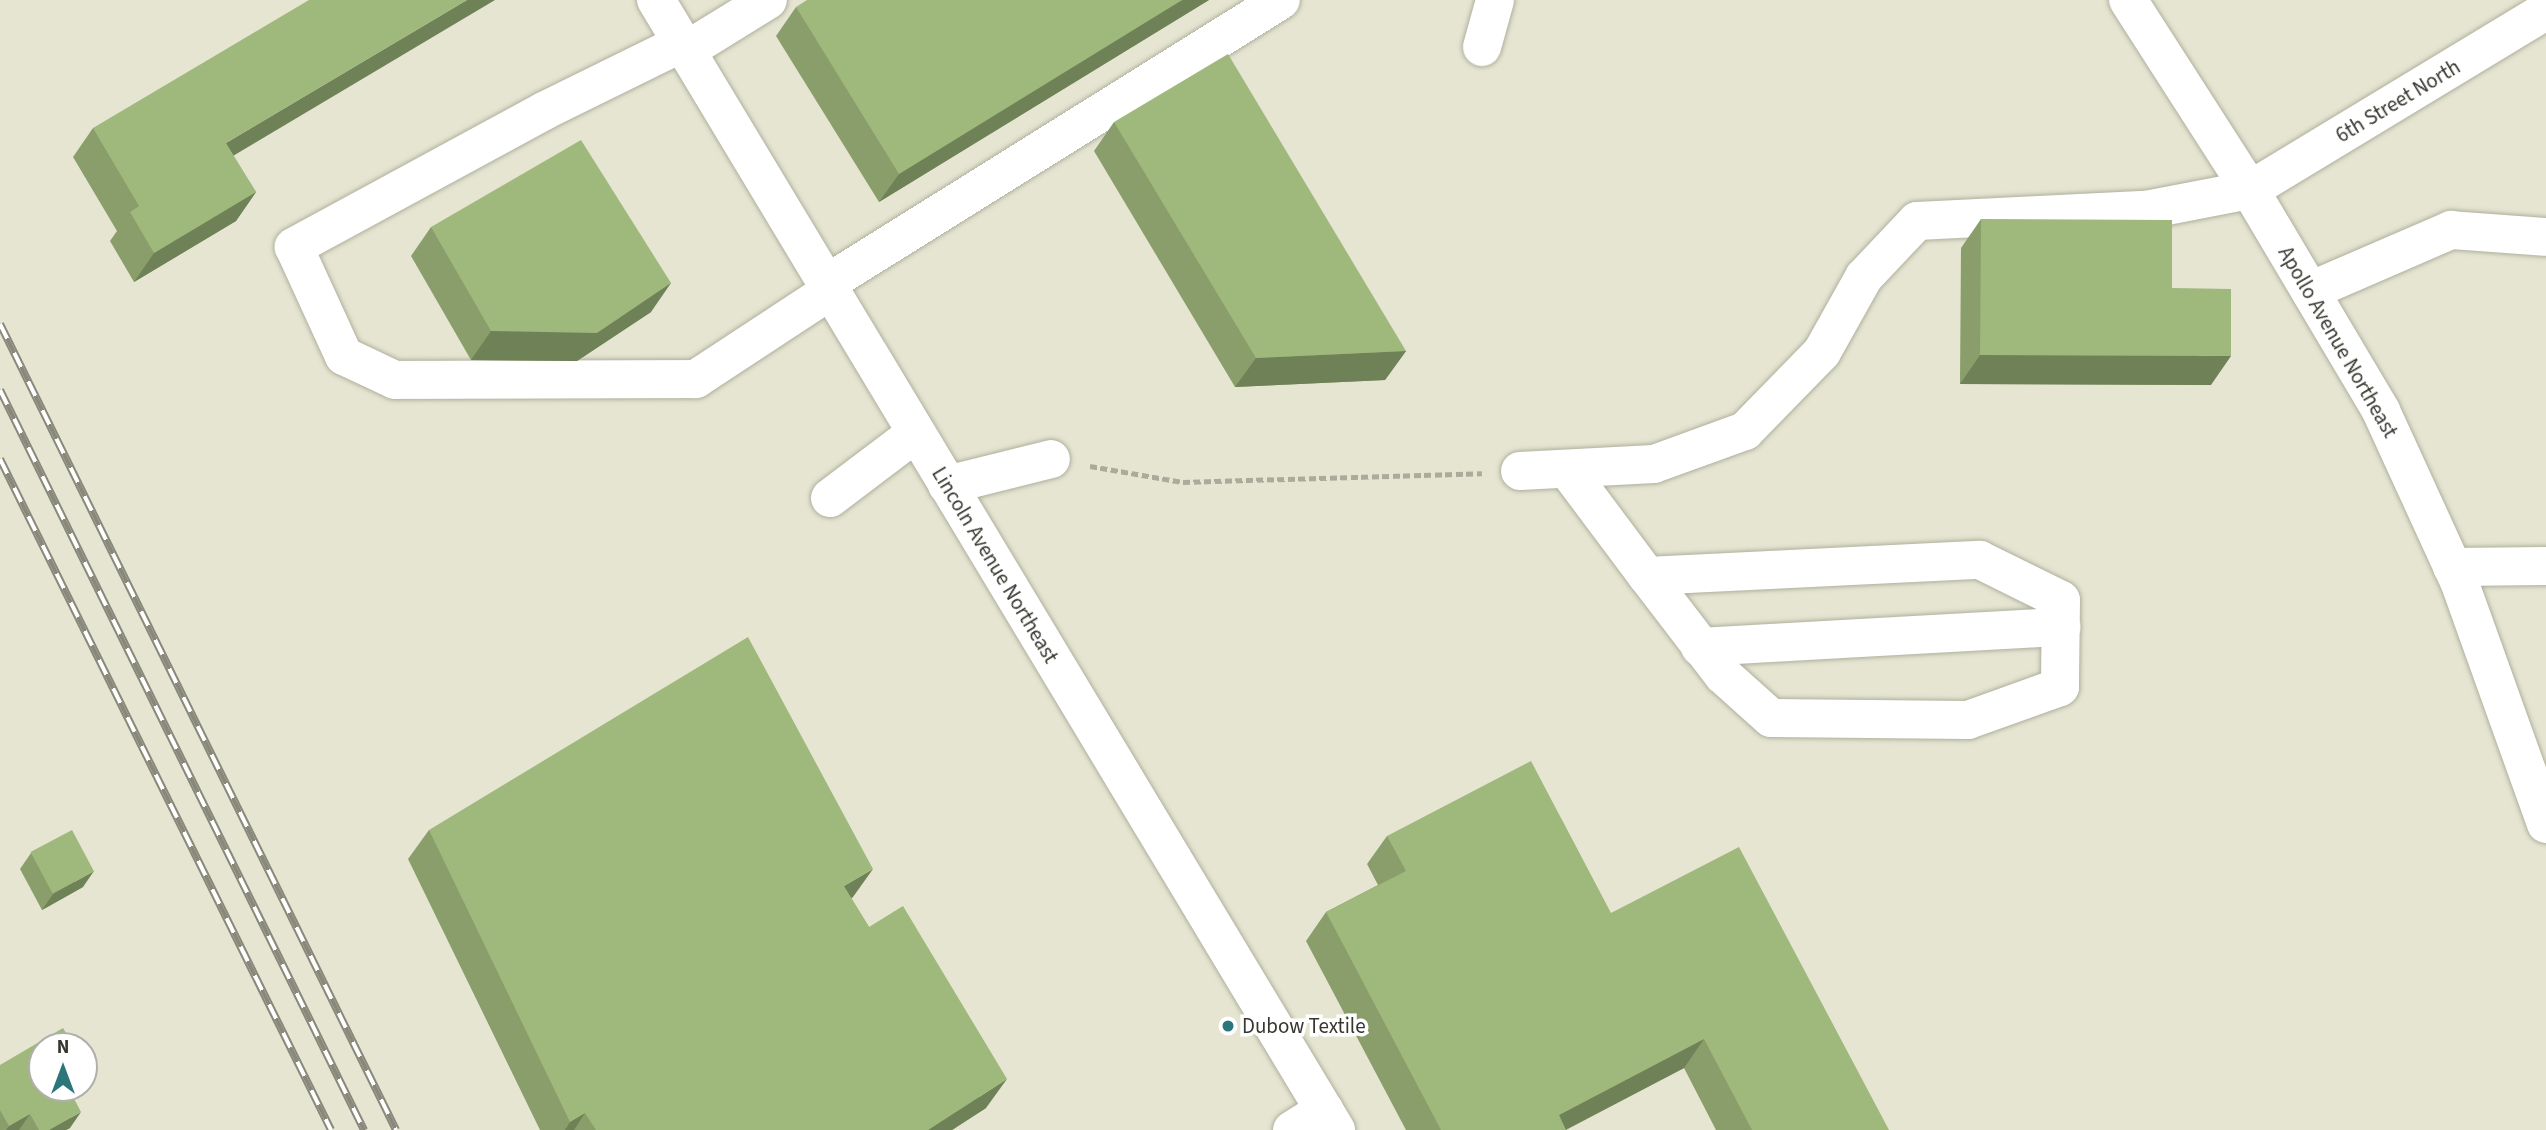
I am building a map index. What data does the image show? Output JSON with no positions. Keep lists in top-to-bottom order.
{
  "streets": {
    "street": ["6th Street North", "Apollo Avenue Northeast", "Lincoln Avenue Northeast"]
  },
  "crossings": [
    ["6th Street North", "Apollo Avenue Northeast"]
  ],
  "places": ["Dubow Textile"],
  "north": "top"
}
